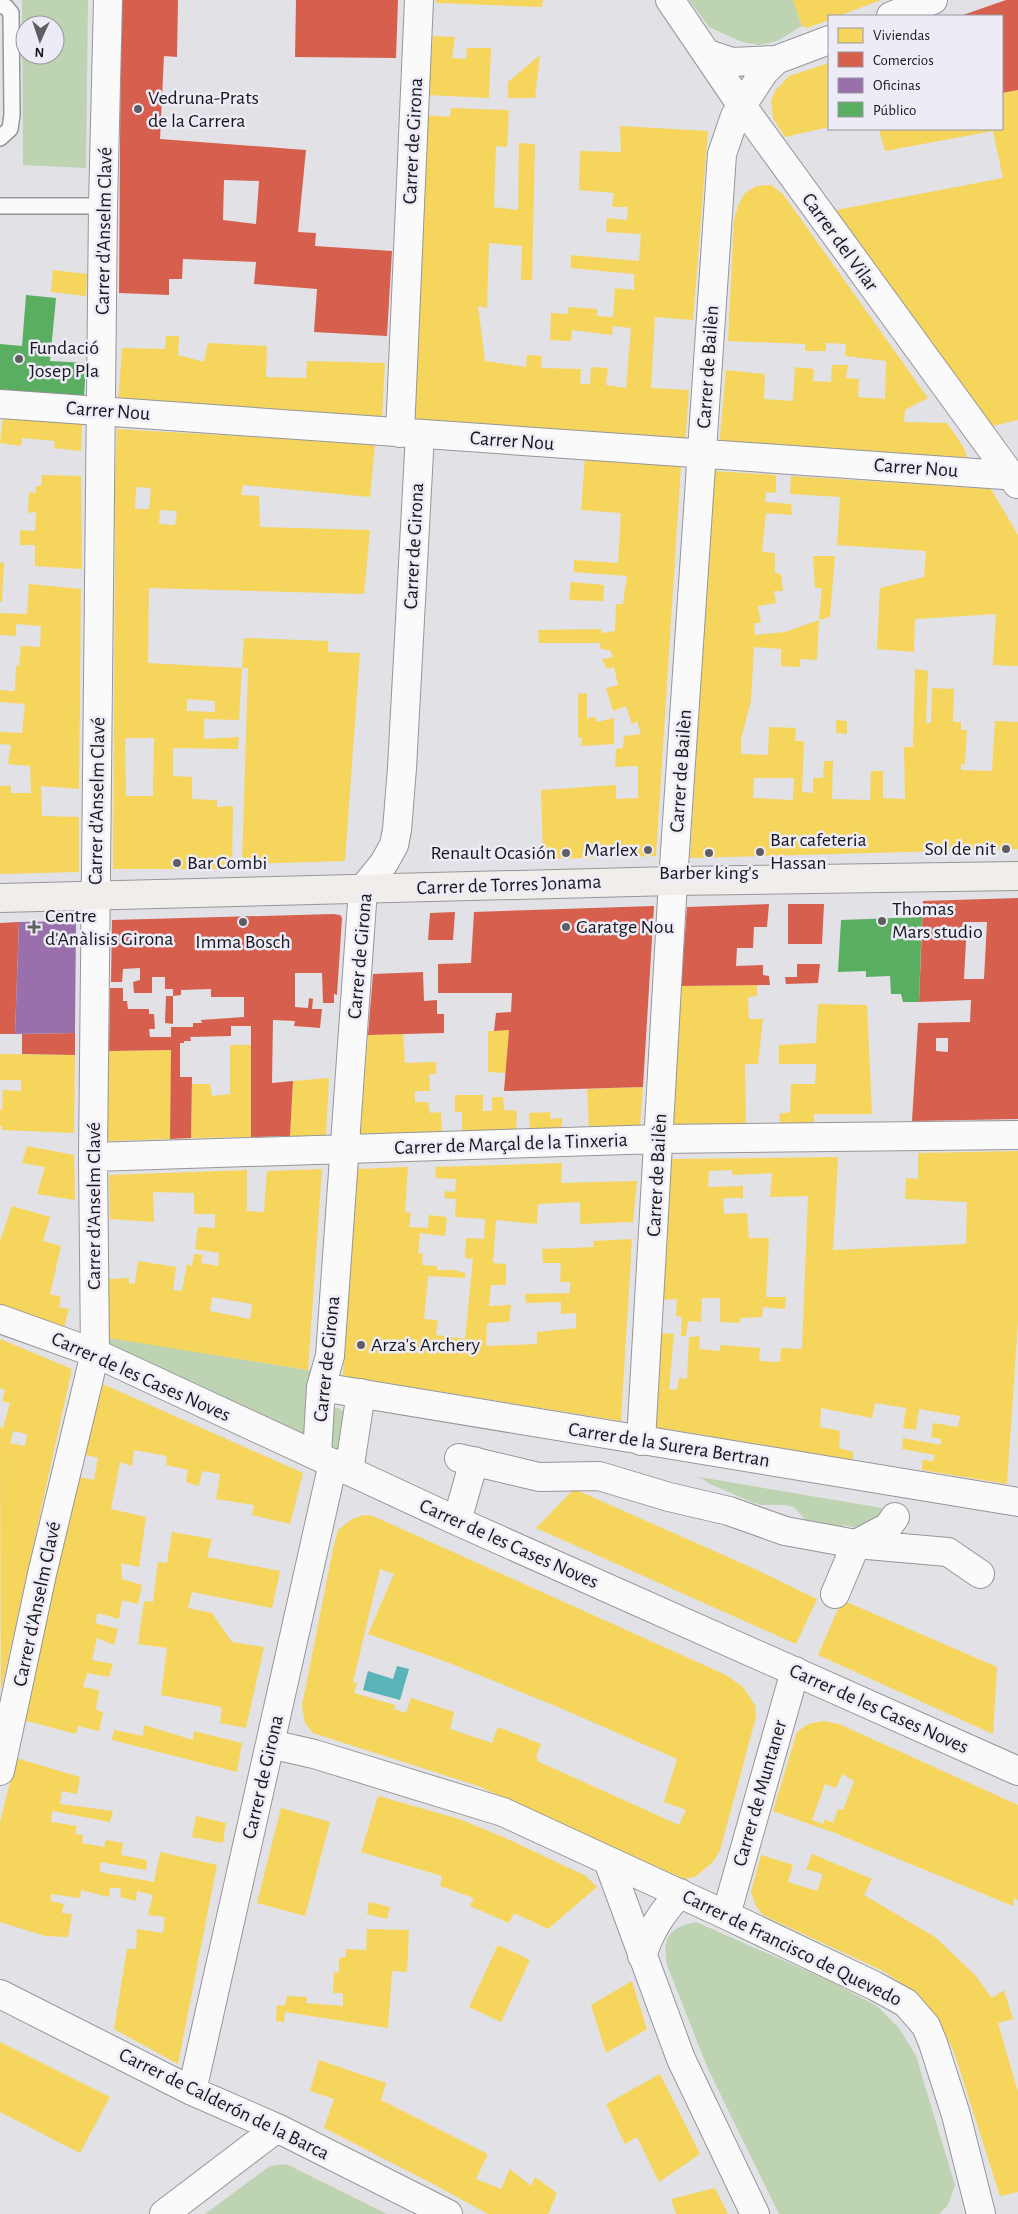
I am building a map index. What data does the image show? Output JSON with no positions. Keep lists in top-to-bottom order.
{
  "streets": {
    "street": [
      "Carrer de Girona",
      "Carrer d'Anselm Clavé",
      "Carrer del Vilar",
      "Carrer de Bailèn",
      "Carrer Nou",
      "Carrer de Torres Jonama",
      "Carrer de Marçal de la Tinxeria",
      "Carrer de les Cases Noves",
      "Carrer de la Surera Bertran",
      "Carrer de Muntaner",
      "Carrer de Francisco de Quevedo",
      "Carrer de Calderón de la Barca"
    ]
  },
  "crossings": [
    ["Carrer de Girona", "Carrer Nou"],
    ["Carrer de Girona", "Carrer de Torres Jonama"],
    ["Carrer de Girona", "Carrer de Marçal de la Tinxeria"],
    ["Carrer de Girona", "Carrer de les Cases Noves"],
    ["Carrer de Girona", "Carrer de la Surera Bertran"],
    ["Carrer de Girona", "Carrer de Francisco de Quevedo"],
    ["Carrer de Girona", "Carrer de Calderón de la Barca"],
    ["Carrer d'Anselm Clavé", "Carrer Nou"],
    ["Carrer d'Anselm Clavé", "Carrer de Torres Jonama"],
    ["Carrer d'Anselm Clavé", "Carrer de Marçal de la Tinxeria"],
    ["Carrer d'Anselm Clavé", "Carrer de les Cases Noves"],
    ["Carrer del Vilar", "Carrer de Bailèn"],
    ["Carrer del Vilar", "Carrer Nou"],
    ["Carrer de Bailèn", "Carrer Nou"],
    ["Carrer de Bailèn", "Carrer de Torres Jonama"],
    ["Carrer de Bailèn", "Carrer de Marçal de la Tinxeria"],
    ["Carrer de Bailèn", "Carrer de la Surera Bertran"],
    ["Carrer de les Cases Noves", "Carrer de Muntaner"],
    ["Carrer de Muntaner", "Carrer de Francisco de Quevedo"]
  ],
  "places": {
    "other": [
      "Vedruna-Prats de la Carrera",
      "Fundació Josep Pla",
      "Sol de nit",
      "Marlex",
      "Bar cafeteria Hassan",
      "Renault Ocasión",
      "Barber king's",
      "Bar Combi",
      "Thomas Mars studio",
      "Imma Bosch",
      "Garatge Nou",
      "Arza's Archery"
    ],
    "health": ["Centre d'Anàlisis Girona"]
  },
  "legend": [
    "Viviendas",
    "Comercios",
    "Oficinas",
    "Público"
  ],
  "north": "bottom"
}
